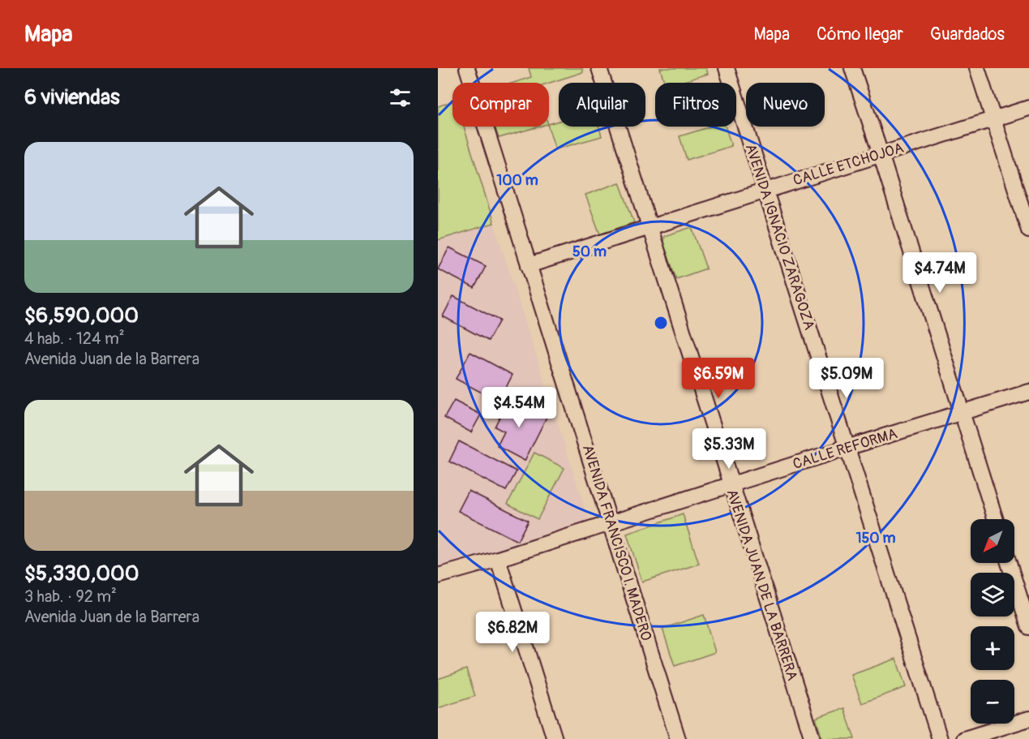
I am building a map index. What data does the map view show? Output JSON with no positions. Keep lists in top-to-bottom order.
{
  "streets": {
    "street": [
      "CALLE ETCHOJOA",
      "AVENIDA IGNACIO ZARAGOZA",
      "CALLE REFORMA",
      "AVENIDA FRANCISCO I. MADERO",
      "AVENIDA JUAN DE LA BARRERA"
    ]
  },
  "crossings": [
    ["CALLE ETCHOJOA", "AVENIDA IGNACIO ZARAGOZA"],
    ["CALLE ETCHOJOA", "AVENIDA FRANCISCO I. MADERO"],
    ["CALLE ETCHOJOA", "AVENIDA JUAN DE LA BARRERA"],
    ["AVENIDA IGNACIO ZARAGOZA", "CALLE REFORMA"],
    ["CALLE REFORMA", "AVENIDA FRANCISCO I. MADERO"],
    ["CALLE REFORMA", "AVENIDA JUAN DE LA BARRERA"]
  ],
  "north": "bottom left",
  "page": {
    "header": "Mapa",
    "nav": ["Mapa", "Cómo llegar", "Guardados"],
    "heading": "6 viviendas",
    "chip": [
      "Comprar",
      "Alquilar",
      "Filtros",
      "Nuevo"
    ],
    "list": [
      {
        "name": "$6,590,000",
        "note": "4 hab. · 124 m² · Avenida Juan de la Barrera"
      },
      {
        "name": "$5,330,000",
        "note": "3 hab. · 92 m² · Avenida Juan de la Barrera"
      }
    ],
    "price": [
      "$4.74M",
      "$6.59M",
      "$5.09M",
      "$4.54M",
      "$5.33M",
      "$6.82M"
    ],
    "map_buttons": ["+", "−"]
  },
  "rings": ["100 m", "50 m", "150 m"]
}
